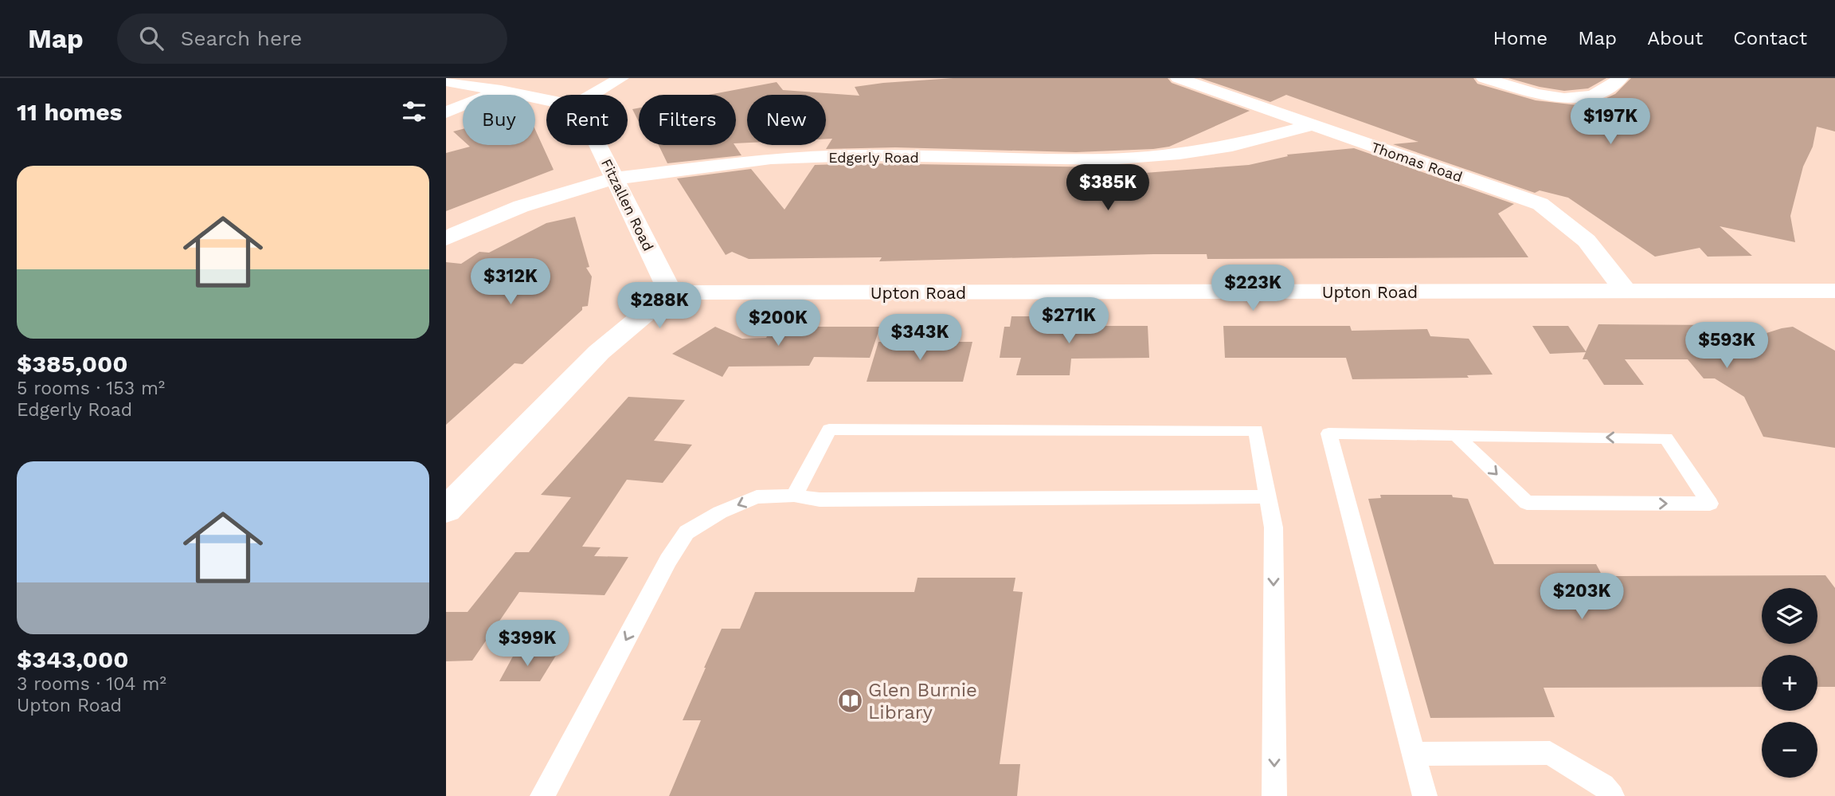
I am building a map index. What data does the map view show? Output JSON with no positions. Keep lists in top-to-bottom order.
{
  "streets": {
    "street": [
      "Edgerly Road",
      "Thomas Road",
      "Fitzallen Road",
      "Upton Road"
    ]
  },
  "crossings": [
    ["Edgerly Road", "Thomas Road"],
    ["Edgerly Road", "Fitzallen Road"],
    ["Thomas Road", "Upton Road"],
    ["Fitzallen Road", "Upton Road"]
  ],
  "places": {
    "library": ["Glen Burnie Library"]
  },
  "page": {
    "header": "Map",
    "search": "Search here",
    "nav": [
      "Home",
      "Map",
      "About",
      "Contact"
    ],
    "heading": "11 homes",
    "chip": [
      "Buy",
      "Rent",
      "Filters",
      "New"
    ],
    "price": [
      "$197K",
      "$385K",
      "$312K",
      "$223K",
      "$288K",
      "$271K",
      "$200K",
      "$343K",
      "$593K",
      "$203K",
      "$399K"
    ],
    "list": [
      {
        "name": "$385,000",
        "note": "5 rooms · 153 m² · Edgerly Road"
      },
      {
        "name": "$343,000",
        "note": "3 rooms · 104 m² · Upton Road"
      }
    ],
    "map_buttons": ["+", "−"]
  }
}
